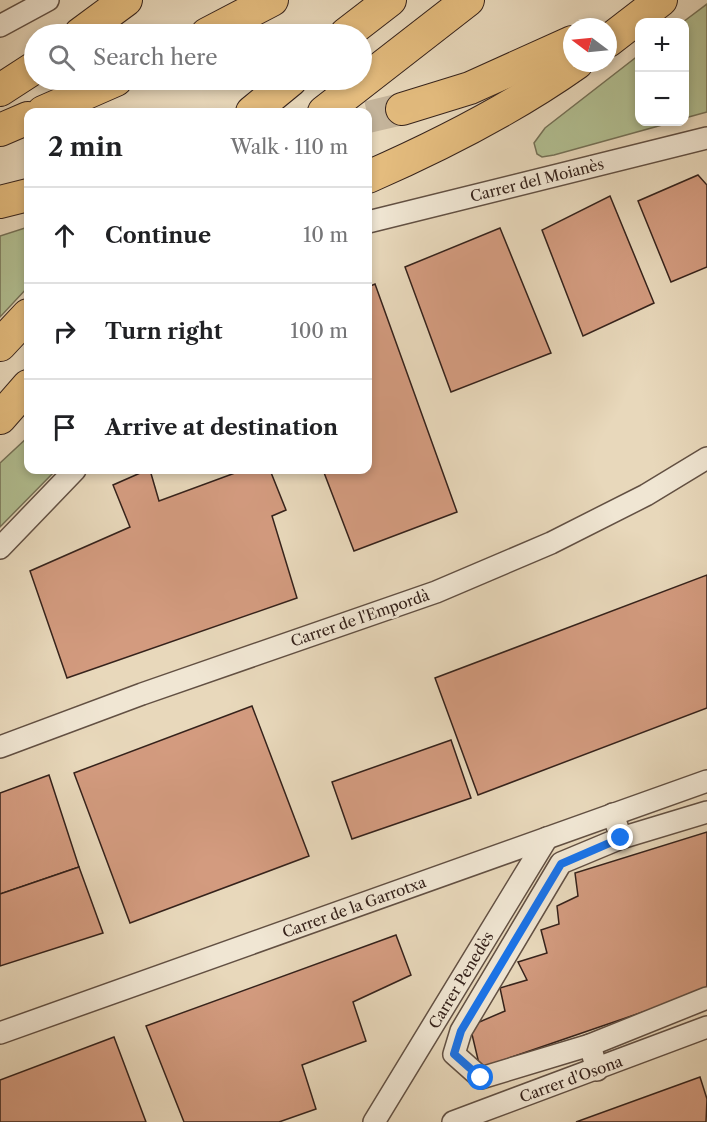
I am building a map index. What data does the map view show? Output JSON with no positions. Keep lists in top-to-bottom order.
{
  "streets": {
    "street": [
      "Carrer del Moianès",
      "Carrer de l'Empordà",
      "Carrer de la Garrotxa",
      "Carrer Penedès",
      "Carrer d'Osona"
    ]
  },
  "crossings": [
    ["Carrer de la Garrotxa", "Carrer Penedès"]
  ],
  "north": "left",
  "page": {
    "map_buttons": ["+", "−"],
    "search": "Search here",
    "heading": ["2 min", "Walk · 110 m"],
    "list": [
      ["Continue", "10 m"],
      ["Turn right", "100 m"],
      "Arrive at destination"
    ]
  }
}
